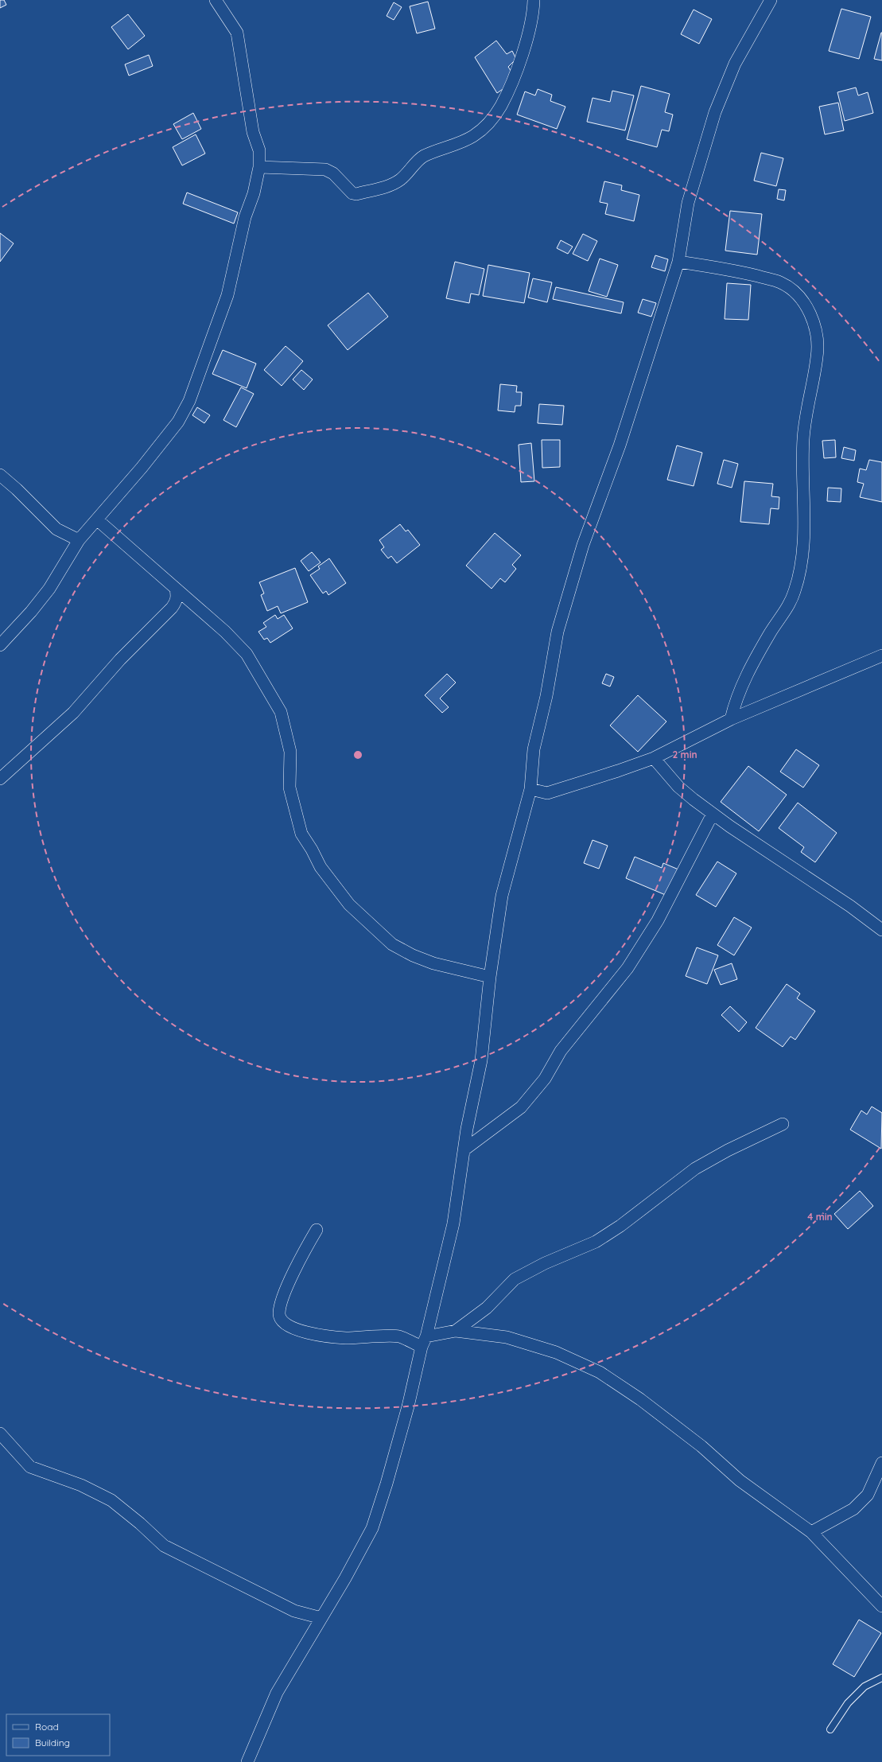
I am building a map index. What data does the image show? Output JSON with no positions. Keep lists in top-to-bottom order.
{
  "legend": ["Road", "Building"],
  "rings": ["2 min", "4 min"]
}
